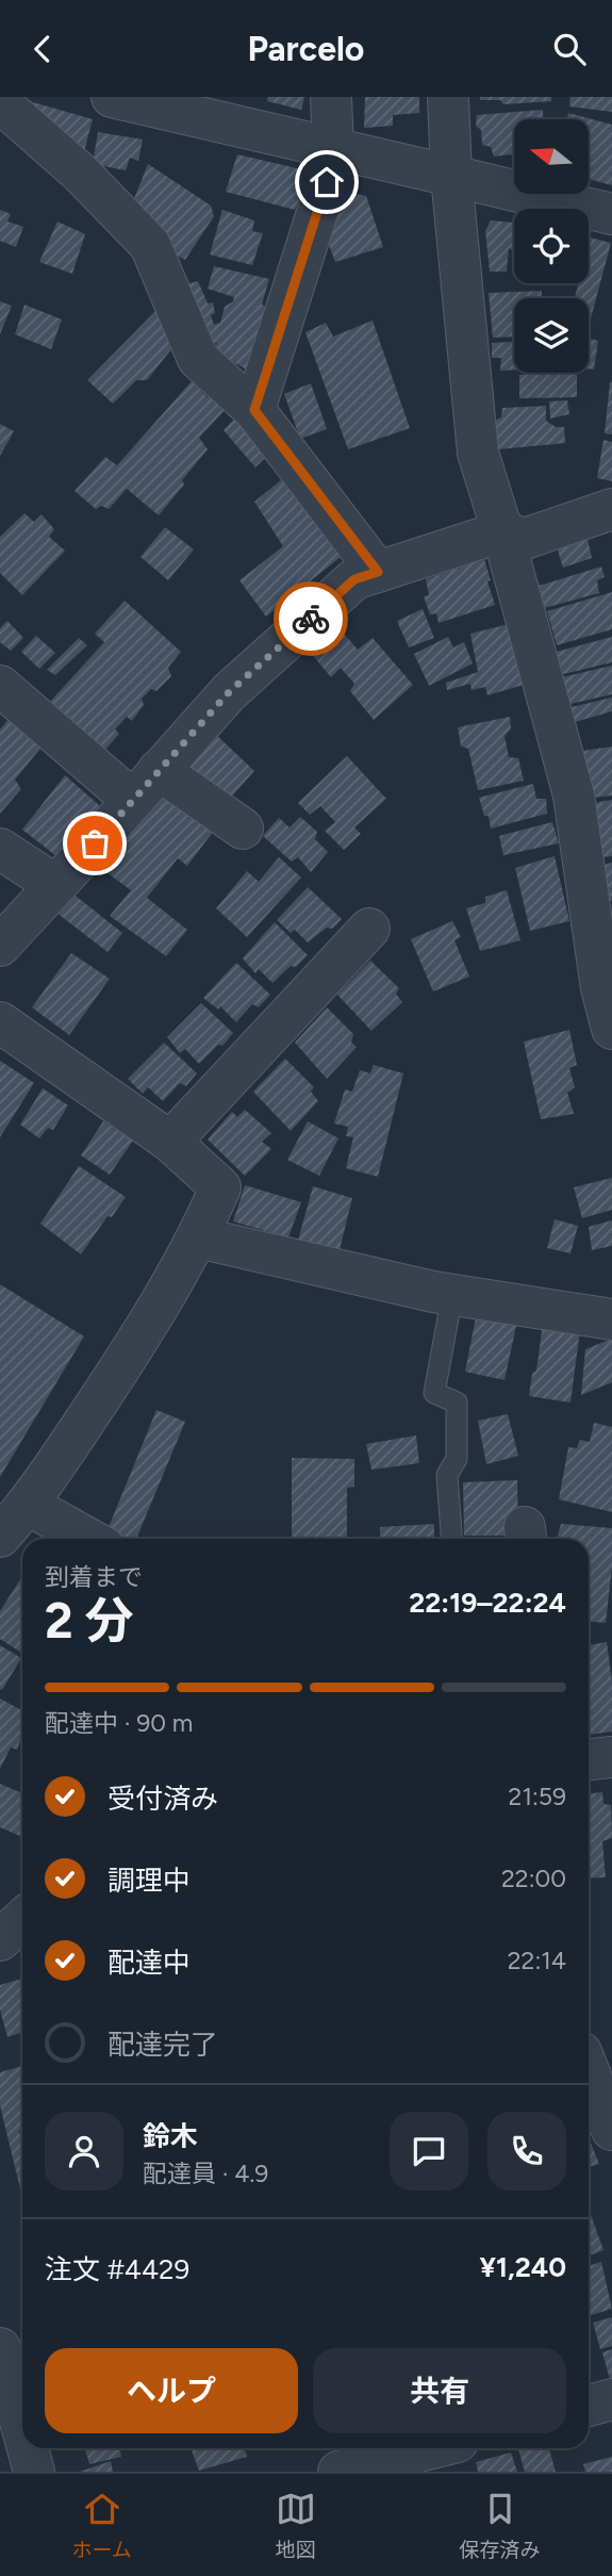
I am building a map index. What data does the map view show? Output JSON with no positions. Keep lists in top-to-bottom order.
{
  "north": "left",
  "page": {
    "header": "Parcelo",
    "heading": ["2 分", "到着まで", "22:19–22:24"],
    "panel": [
      "鈴木",
      "配達員 · 4.9",
      "注文 #4429",
      "¥1,240"
    ],
    "bar": "配達中 · 90 m",
    "list": [
      ["受付済み", "21:59"],
      ["調理中", "22:00"],
      ["配達中", "22:14"],
      "配達完了"
    ],
    "buttons": ["ヘルプ", "共有"],
    "tabs": ["ホーム", "地図", "保存済み"]
  }
}
